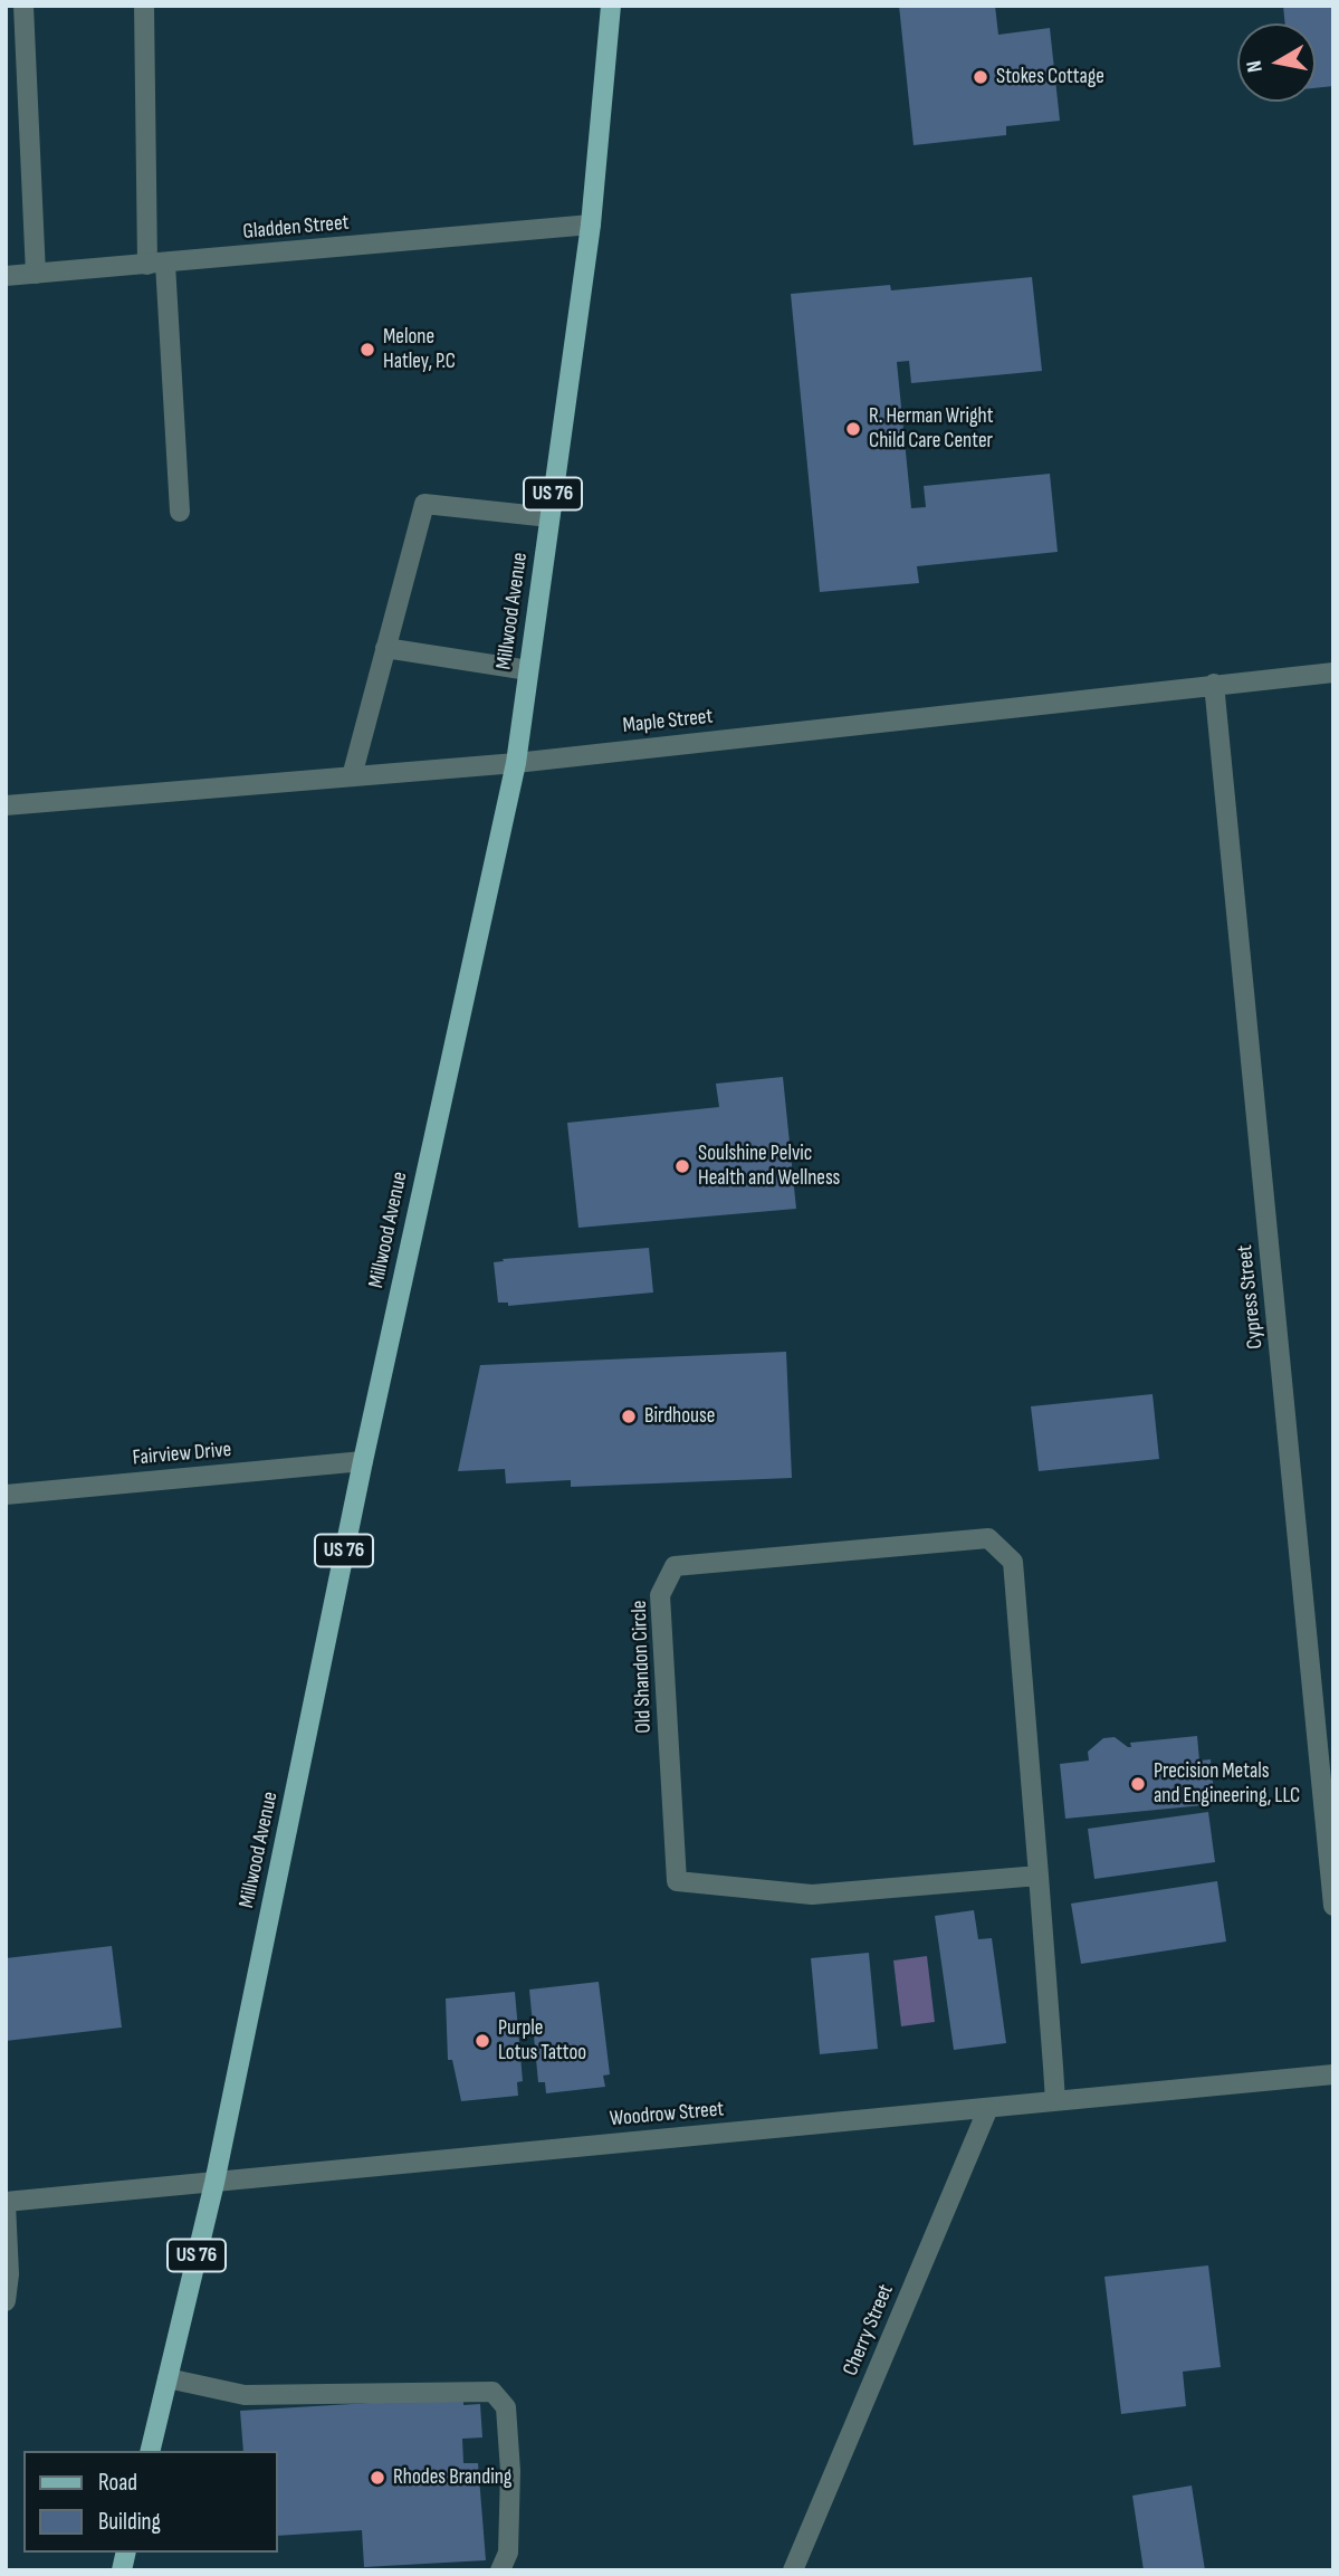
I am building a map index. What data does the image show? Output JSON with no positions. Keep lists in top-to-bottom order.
{
  "streets": {
    "main road": ["US 76", "Millwood Avenue"],
    "street": [
      "Gladden Street",
      "Maple Street",
      "Cypress Street",
      "Fairview Drive",
      "Old Shandon Circle",
      "Woodrow Street",
      "Cherry Street"
    ]
  },
  "crossings": [
    ["Gladden Street", "Millwood Avenue"],
    ["Millwood Avenue", "Maple Street"],
    ["Millwood Avenue", "Fairview Drive"],
    ["Millwood Avenue", "Woodrow Street"],
    ["Maple Street", "Cypress Street"],
    ["Old Shandon Circle", "Woodrow Street"],
    ["Woodrow Street", "Cherry Street"]
  ],
  "places": [
    "Stokes Cottage",
    "Melone Hatley, P.C",
    "R. Herman Wright Child Care Center",
    "Soulshine Pelvic Health and Wellness",
    "Birdhouse",
    "Precision Metals and Engineering, LLC",
    "Purple Lotus Tattoo",
    "Rhodes Branding"
  ],
  "legend": ["Road", "Building"],
  "north": "left"
}
